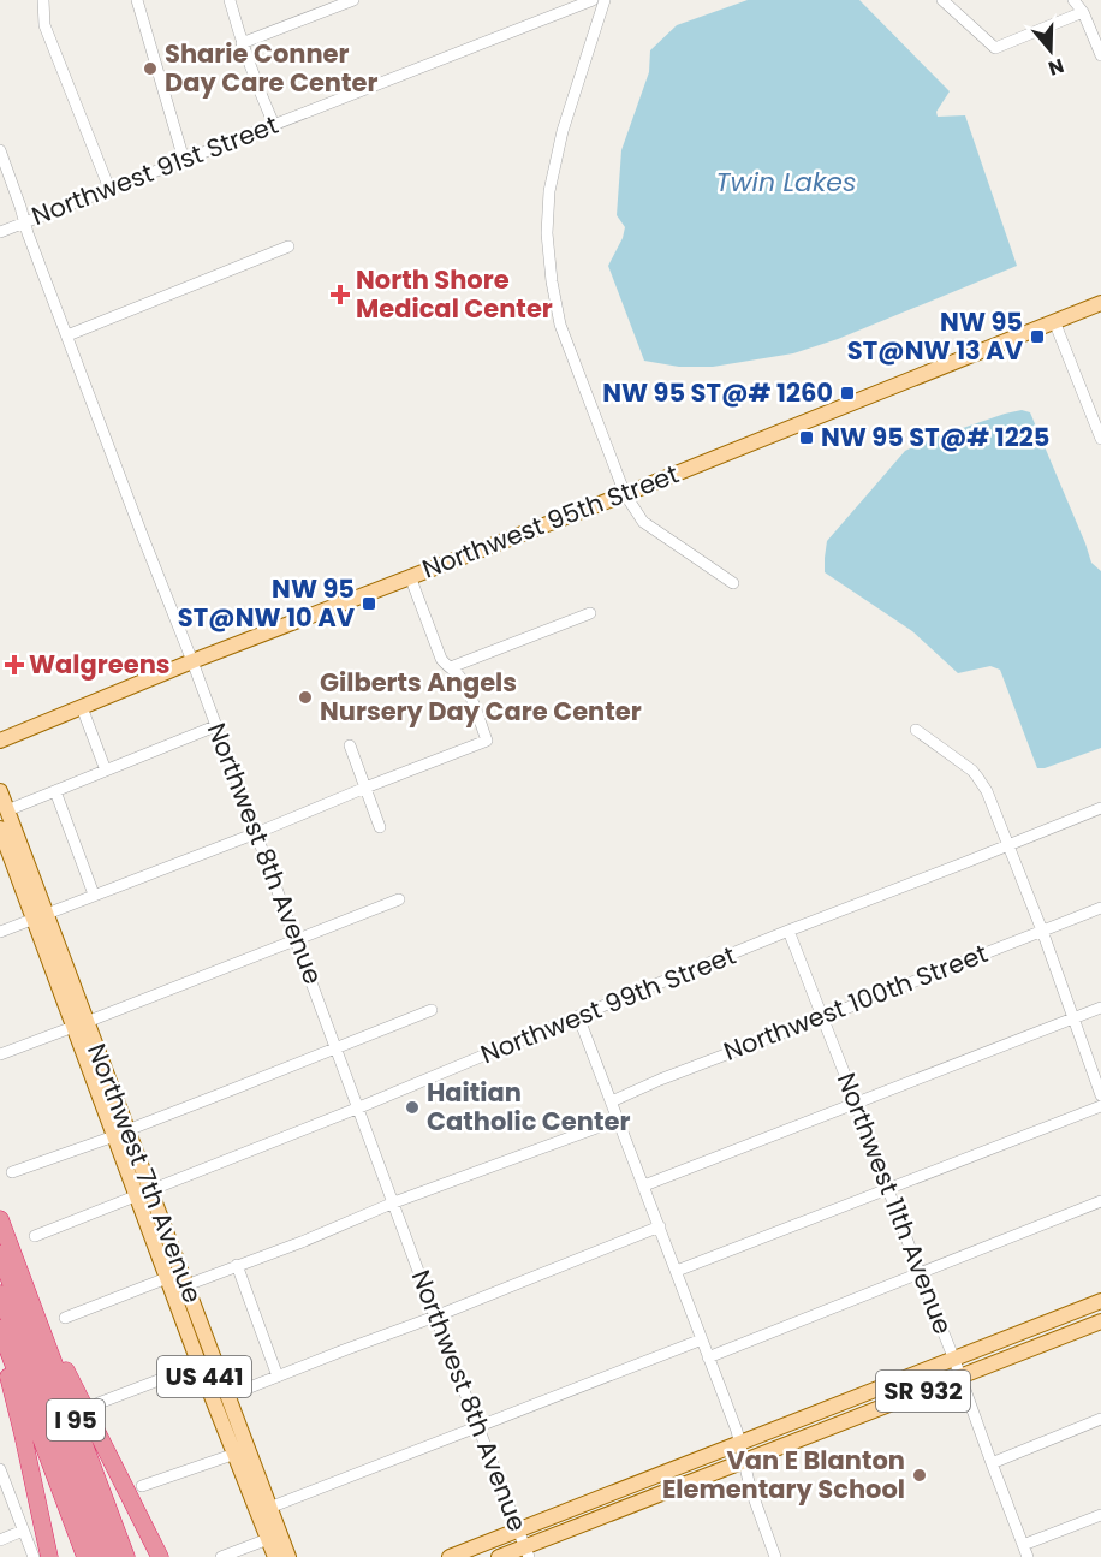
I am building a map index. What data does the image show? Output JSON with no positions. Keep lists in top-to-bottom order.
{
  "streets": {
    "highway": ["I 95"],
    "main road": [
      "Northwest 95th Street",
      "Northwest 7th Avenue",
      "US 441",
      "SR 932"
    ],
    "street": [
      "Northwest 91st Street",
      "Northwest 8th Avenue",
      "Northwest 100th Street",
      "Northwest 99th Street",
      "Northwest 11th Avenue"
    ]
  },
  "crossings": [
    ["Northwest 91st Street", "Northwest 8th Avenue"],
    ["Northwest 95th Street", "Northwest 8th Avenue"],
    ["Northwest 8th Avenue", "Northwest 99th Street"],
    ["Northwest 8th Avenue", "SR 932"],
    ["Northwest 100th Street", "Northwest 11th Avenue"],
    ["Northwest 99th Street", "Northwest 7th Avenue"],
    ["Northwest 99th Street", "Northwest 11th Avenue"],
    ["Northwest 11th Avenue", "SR 932"]
  ],
  "water": ["Twin Lakes"],
  "places": {
    "other": [
      "Sharie Conner Day Care Center",
      "Gilberts Angels Nursery Day Care Center",
      "Haitian Catholic Center",
      "Van E Blanton Elementary School"
    ],
    "health": ["North Shore Medical Center", "Walgreens"],
    "transit": [
      "NW 95 ST@NW 13 AV",
      "NW 95 ST@# 1260",
      "NW 95 ST@# 1225",
      "NW 95 ST@NW 10 AV"
    ]
  },
  "north": "bottom"
}
